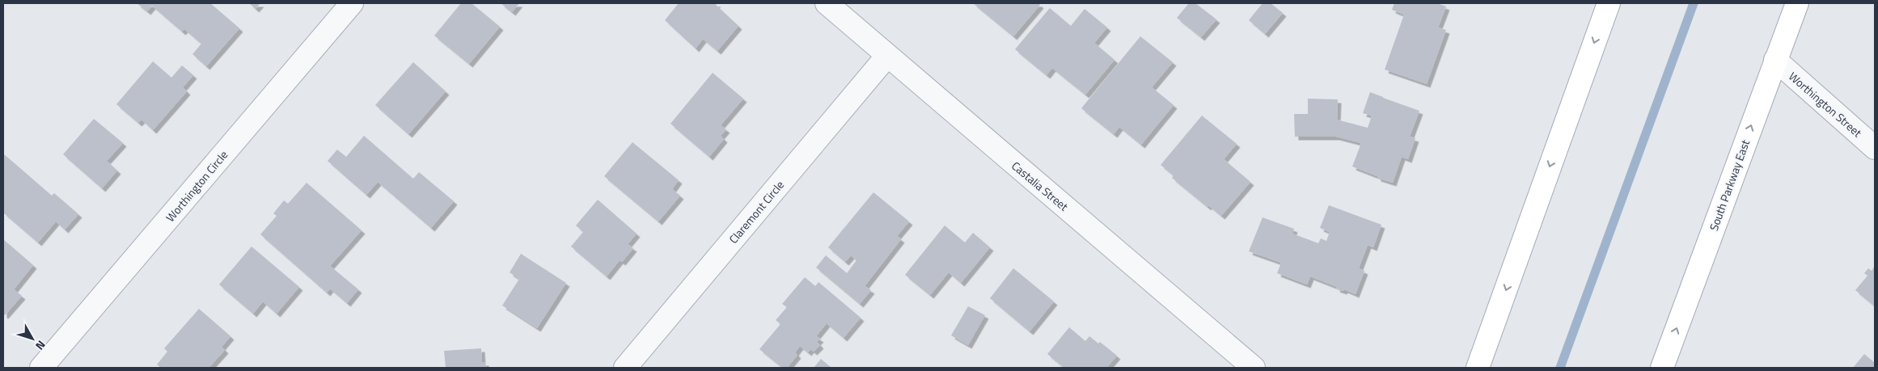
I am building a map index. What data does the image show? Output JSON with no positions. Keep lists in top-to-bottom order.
{
  "streets": {
    "main road": ["South Parkway East"],
    "street": [
      "Worthington Street",
      "Worthington Circle",
      "Castalia Street",
      "Claremont Circle"
    ]
  },
  "crossings": [
    ["Worthington Street", "South Parkway East"],
    ["Castalia Street", "Claremont Circle"]
  ],
  "north": "bottom right"
}
